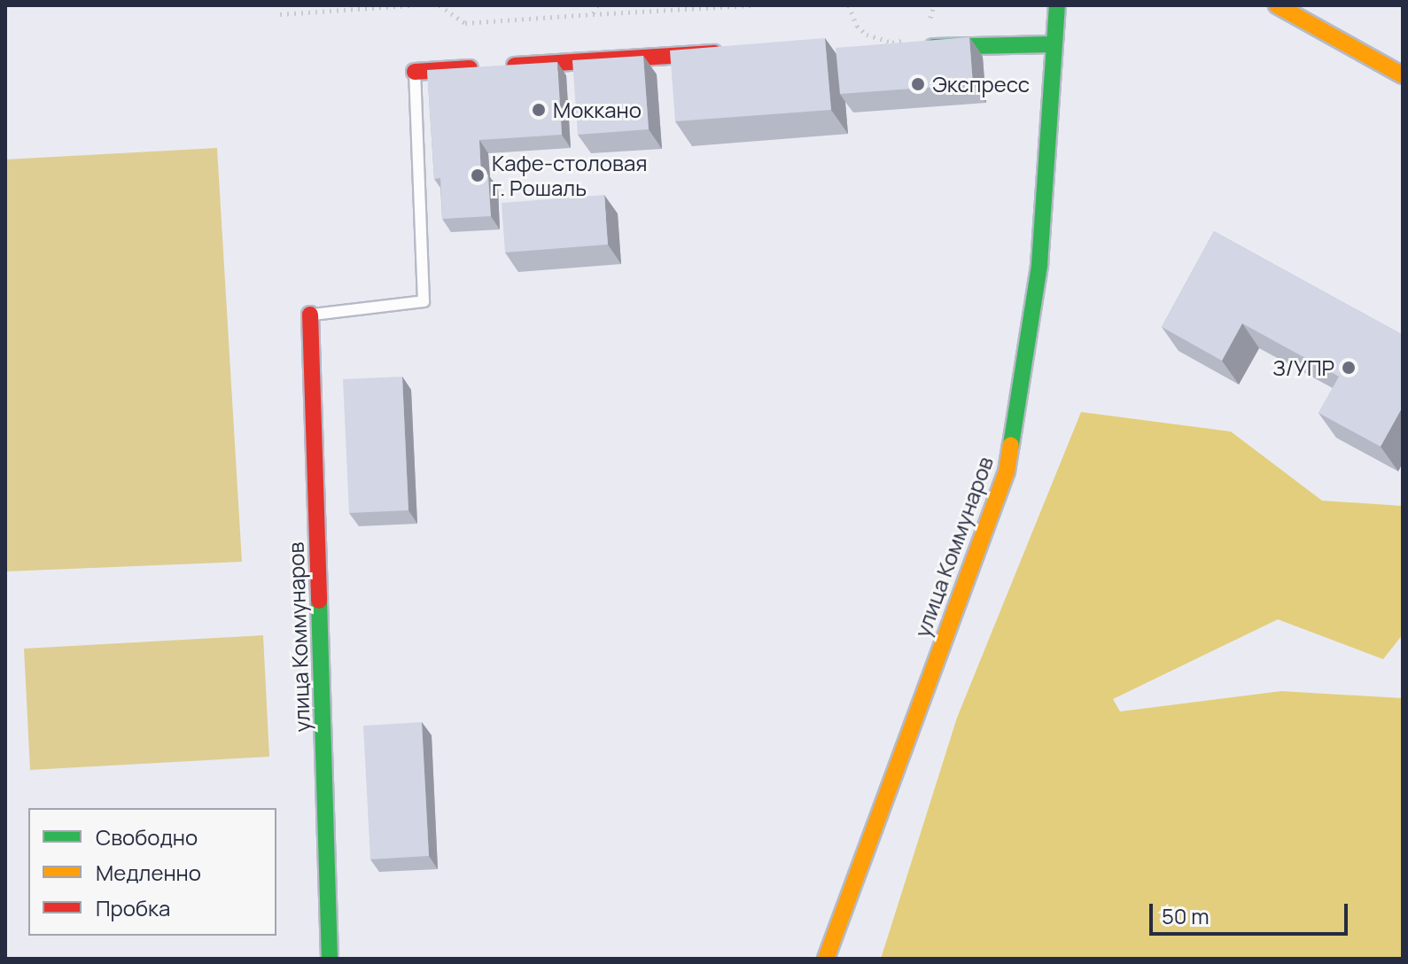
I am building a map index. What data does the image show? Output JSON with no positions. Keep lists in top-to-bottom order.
{
  "streets": {
    "street": ["улица Коммунаров"]
  },
  "places": [
    "Экспресс",
    "Моккано",
    "Кафе-столовая г. Рошаль",
    "З/УПР"
  ],
  "legend": ["Свободно", "Медленно", "Пробка"],
  "scale_bar": "50 m"
}
